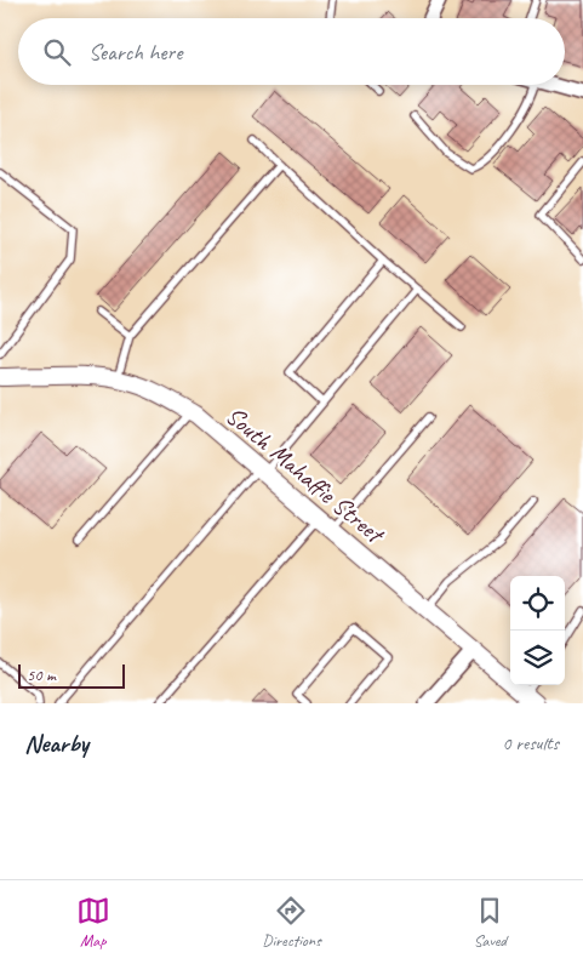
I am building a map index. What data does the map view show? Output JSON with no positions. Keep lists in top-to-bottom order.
{
  "streets": {
    "street": ["South Mahaffie Street"]
  },
  "scale_bar": "50 m",
  "page": {
    "search": "Search here",
    "scale": "50 m",
    "heading": ["Nearby", "0 results"],
    "nav": ["Map", "Directions", "Saved"]
  }
}
